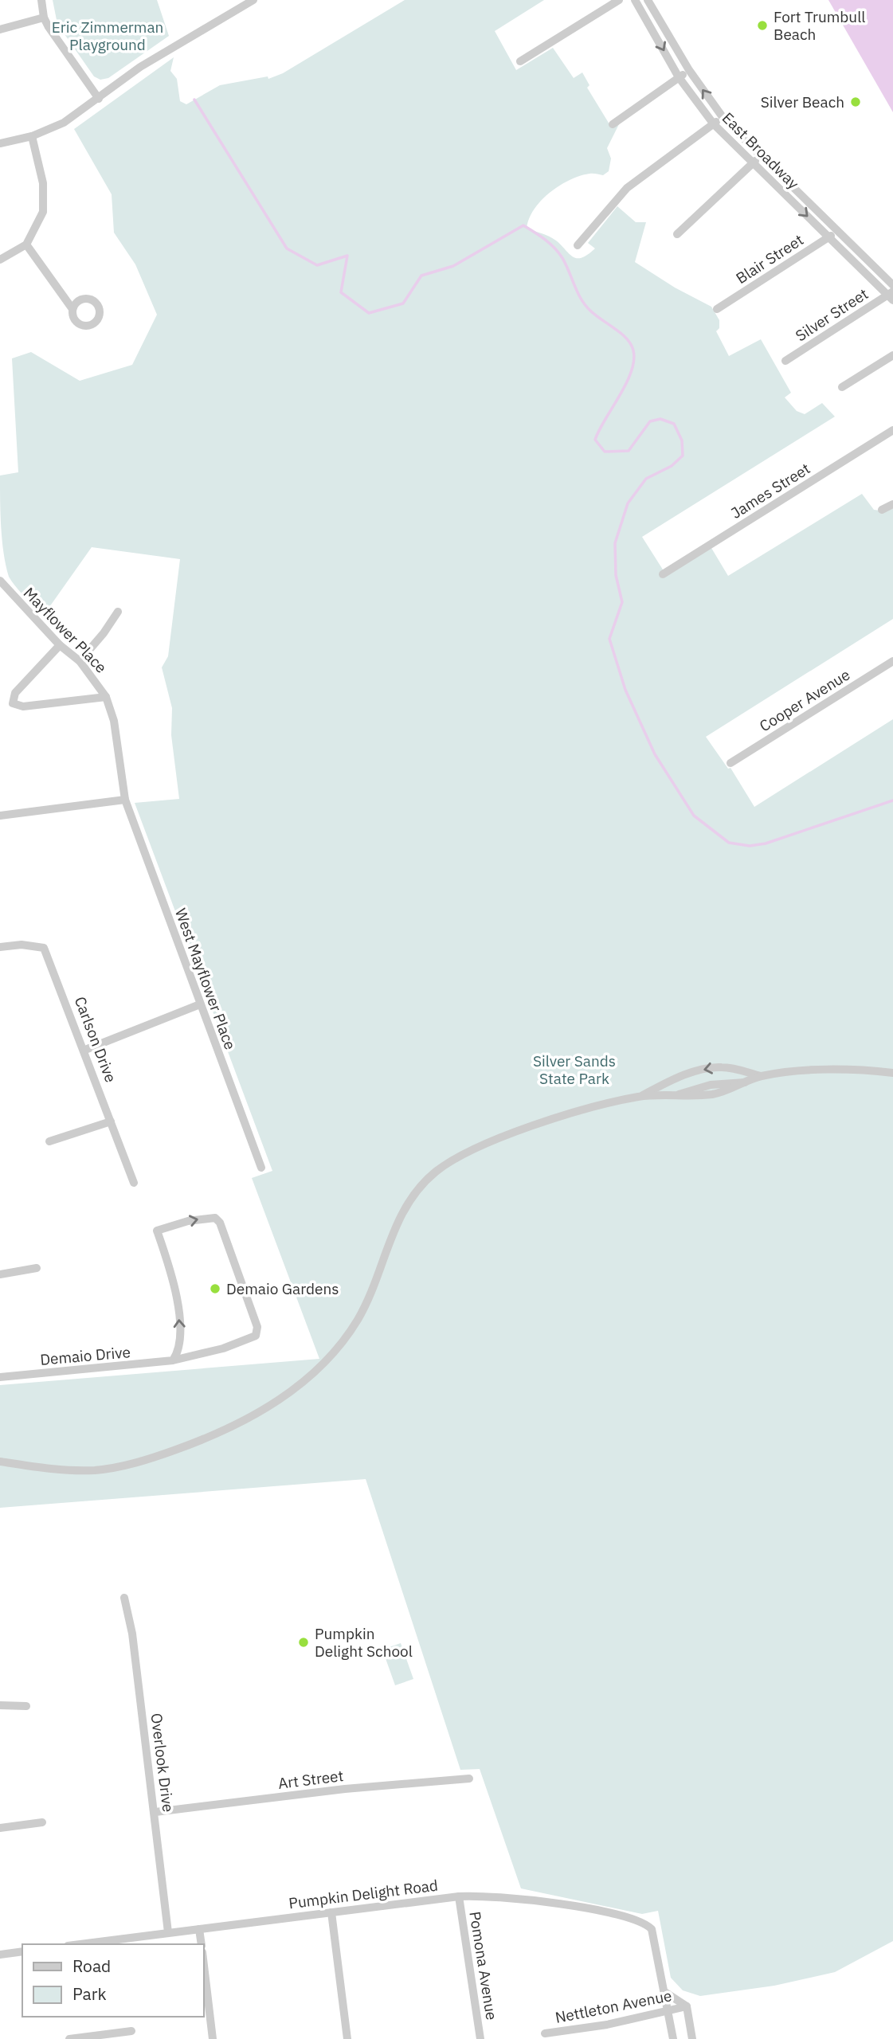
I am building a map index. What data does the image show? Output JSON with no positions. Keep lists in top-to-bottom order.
{
  "streets": {
    "street": [
      "East Broadway",
      "Blair Street",
      "Silver Street",
      "James Street",
      "Mayflower Place",
      "Cooper Avenue",
      "West Mayflower Place",
      "Carlson Drive",
      "Demaio Drive",
      "Overlook Drive",
      "Art Street",
      "Pumpkin Delight Road",
      "Pomona Avenue",
      "Nettleton Avenue"
    ]
  },
  "crossings": [
    ["East Broadway", "Blair Street"],
    ["East Broadway", "Silver Street"],
    ["Mayflower Place", "West Mayflower Place"],
    ["Overlook Drive", "Art Street"],
    ["Overlook Drive", "Pumpkin Delight Road"],
    ["Pumpkin Delight Road", "Pomona Avenue"]
  ],
  "parks": ["Eric Zimmerman Playground", "Silver Sands State Park"],
  "places": [
    "Fort Trumbull Beach",
    "Silver Beach",
    "Demaio Gardens",
    "Pumpkin Delight School"
  ],
  "legend": ["Road", "Park"]
}
